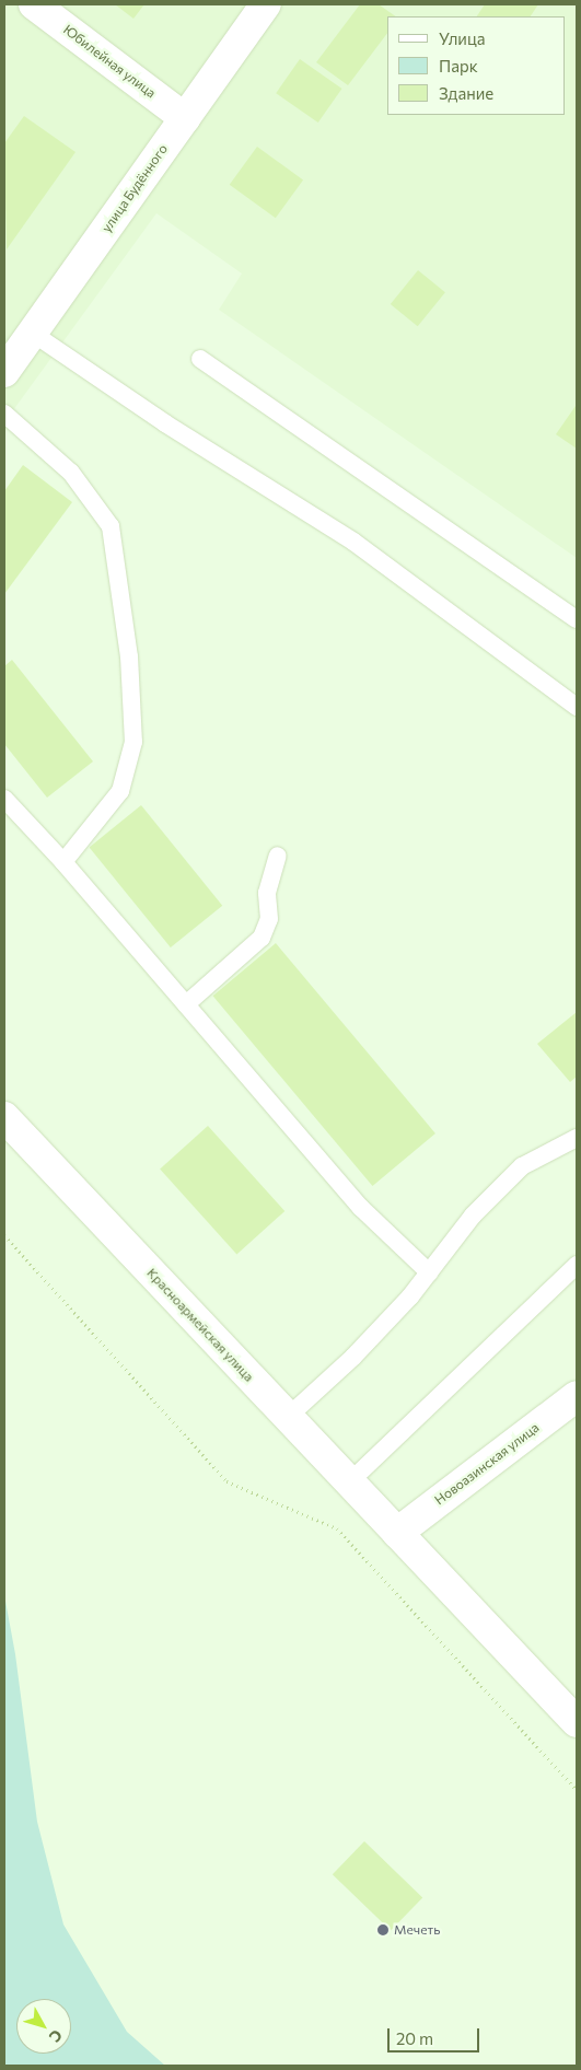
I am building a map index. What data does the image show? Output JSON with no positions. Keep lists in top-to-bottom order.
{
  "streets": {
    "street": [
      "Юбилейная улица",
      "улица Будённого",
      "Красноармейская улица",
      "Новоазинская улица"
    ]
  },
  "crossings": [
    ["Юбилейная улица", "улица Будённого"],
    ["Красноармейская улица", "Новоазинская улица"]
  ],
  "places": ["Мечеть"],
  "legend": ["Улица", "Парк", "Здание"],
  "scale_bar": "20 m",
  "north": "bottom right"
}
